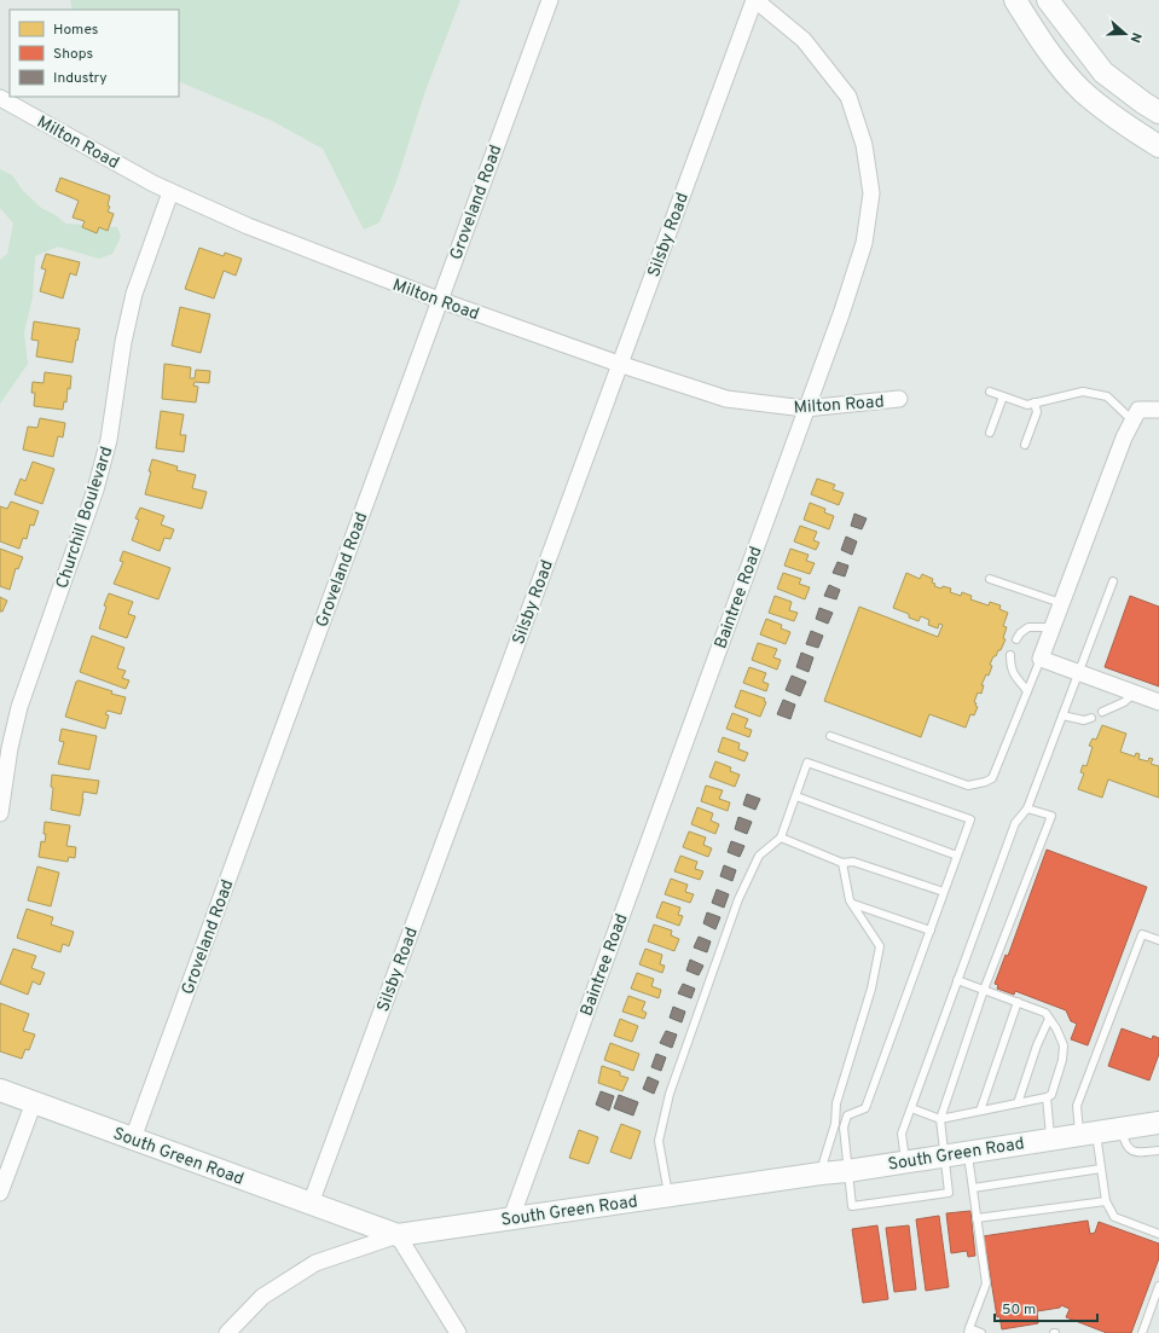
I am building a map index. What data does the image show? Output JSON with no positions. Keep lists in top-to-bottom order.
{
  "streets": {
    "main road": ["South Green Road"],
    "street": [
      "Milton Road",
      "Groveland Road",
      "Silsby Road",
      "Churchill Boulevard",
      "Baintree Road"
    ]
  },
  "crossings": [
    ["Milton Road", "Groveland Road"],
    ["Milton Road", "Silsby Road"],
    ["Milton Road", "Churchill Boulevard"],
    ["Milton Road", "Baintree Road"],
    ["Groveland Road", "South Green Road"],
    ["Silsby Road", "Baintree Road"],
    ["Silsby Road", "South Green Road"],
    ["Baintree Road", "South Green Road"]
  ],
  "legend": ["Homes", "Shops", "Industry"],
  "scale_bar": "50 m",
  "north": "right"
}
